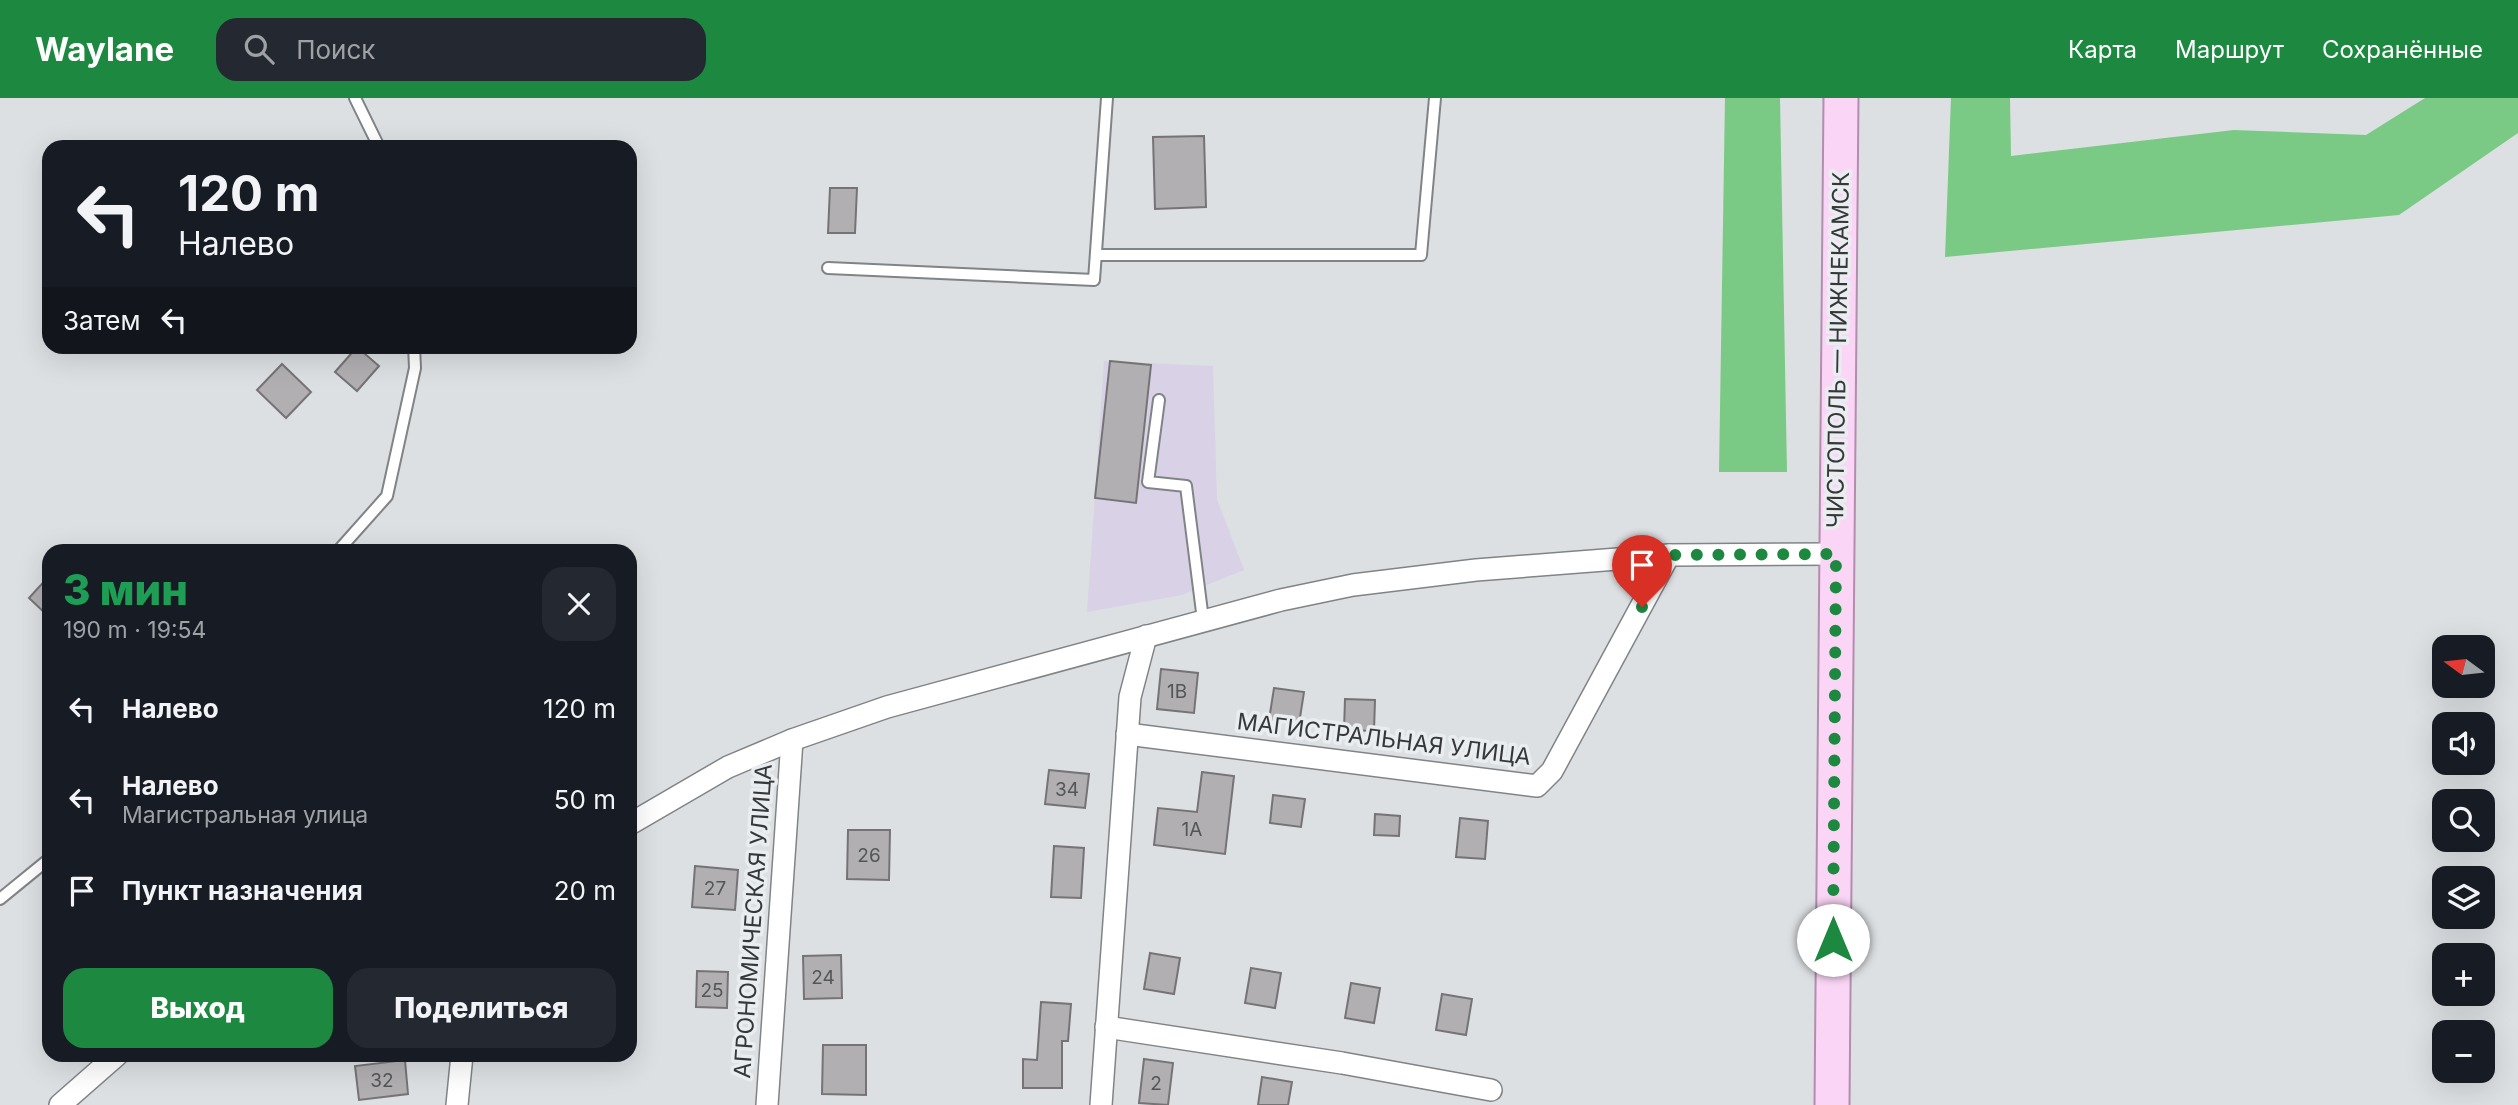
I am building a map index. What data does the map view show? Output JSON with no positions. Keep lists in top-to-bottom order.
{
  "streets": {
    "main road": ["ЧИСТОПОЛЬ — НИЖНЕКАМСК"],
    "street": ["МАГИСТРАЛЬНАЯ УЛИЦА", "АГРОНОМИЧЕСКАЯ УЛИЦА"]
  },
  "house_numbers": [
    "1В",
    "34",
    "1А",
    "26",
    "27",
    "24",
    "25",
    "32",
    "2"
  ],
  "north": "left",
  "page": {
    "header": "Waylane",
    "search": "Поиск",
    "nav": ["Карта", "Маршрут", "Сохранённые"],
    "turn": ["120 m", "Налево"],
    "then": "Затем",
    "heading": ["3 мин", "190 m · 19:54"],
    "map_buttons": ["+", "−"],
    "list": [
      {
        "name": "Налево",
        "value": "120 m"
      },
      {
        "name": "Налево",
        "note": "Магистральная улица",
        "value": "50 m"
      },
      {
        "name": "Пункт назначения",
        "value": "20 m"
      }
    ],
    "buttons": ["Выход", "Поделиться"]
  }
}
